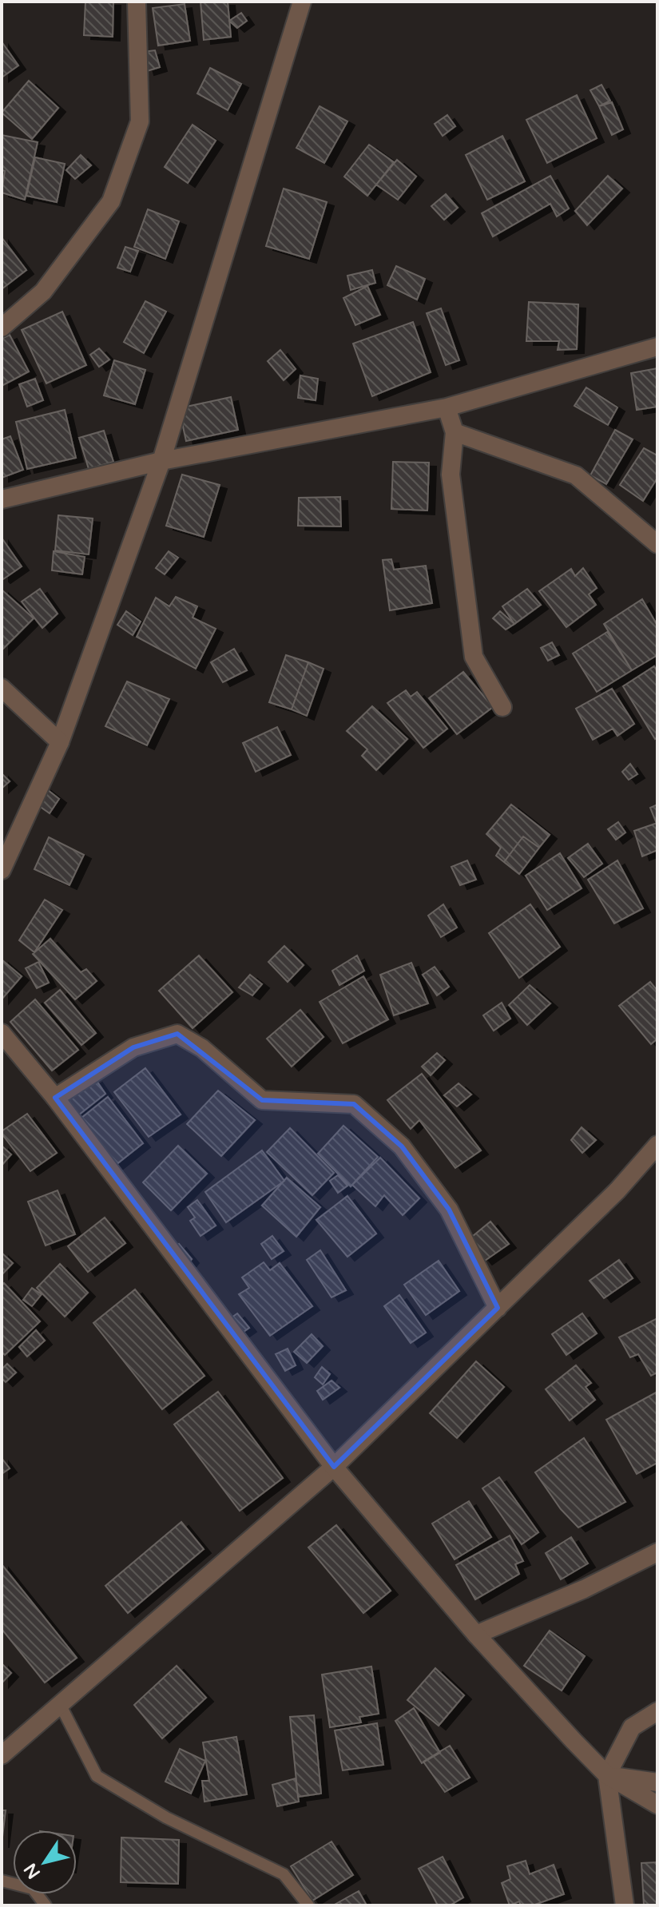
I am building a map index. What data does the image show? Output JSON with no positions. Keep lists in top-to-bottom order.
{
  "north": "bottom left"
}
